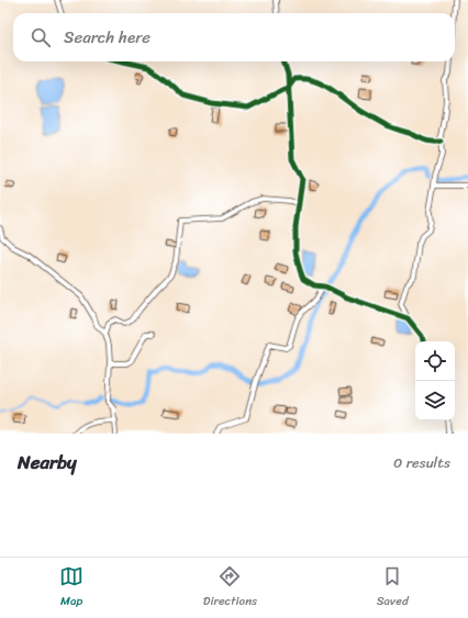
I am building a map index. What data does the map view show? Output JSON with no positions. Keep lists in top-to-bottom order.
{
  "page": {
    "search": "Search here",
    "heading": ["Nearby", "0 results"],
    "nav": ["Map", "Directions", "Saved"]
  }
}
